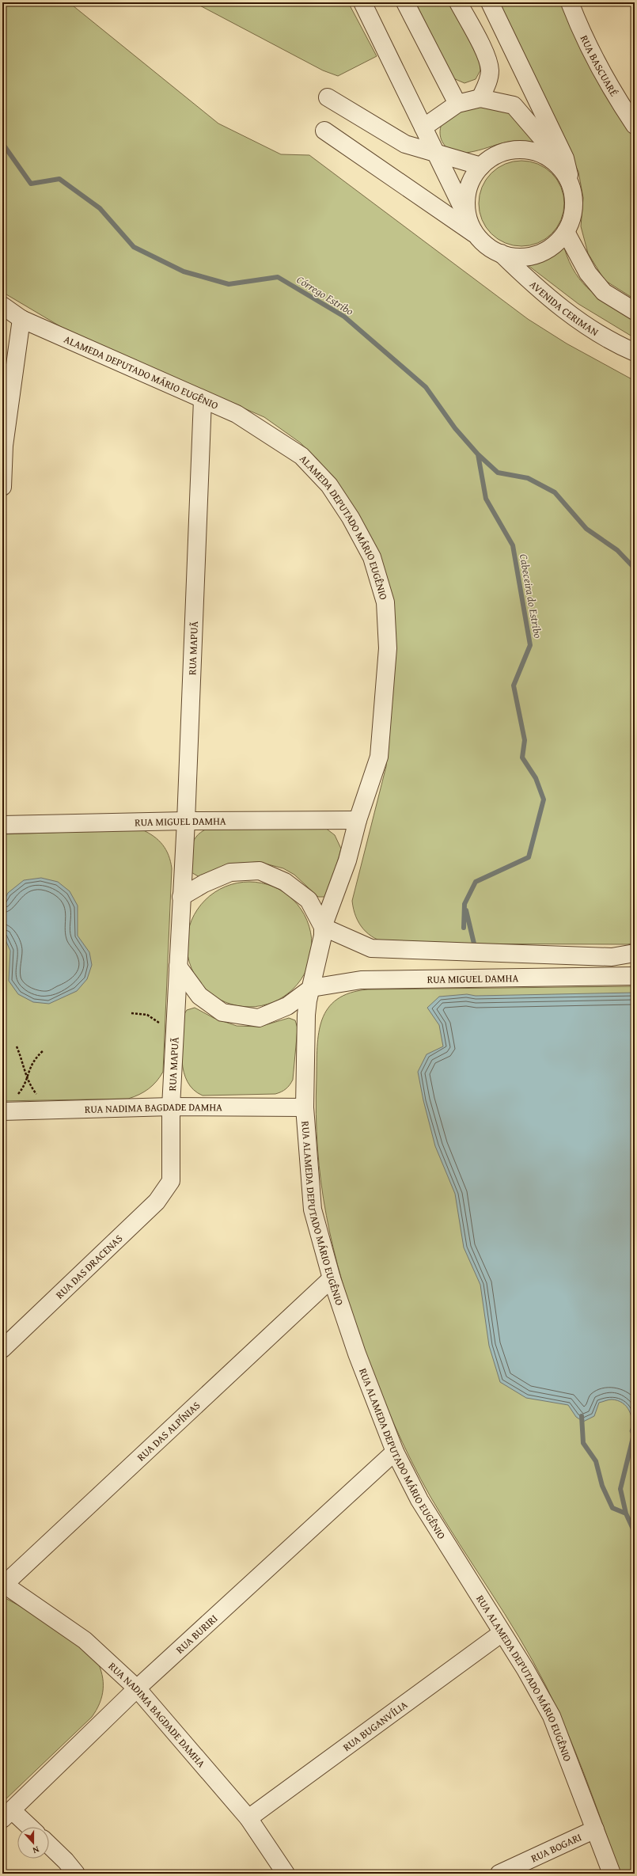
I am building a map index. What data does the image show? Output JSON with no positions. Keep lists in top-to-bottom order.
{
  "streets": {
    "street": [
      "RUA BASCUARÉ",
      "AVENIDA CERIMAN",
      "ALAMEDA DEPUTADO MÁRIO EUGÊNIO",
      "RUA MAPUÃ",
      "RUA MIGUEL DAMHA",
      "RUA NADIMA BAGDADE DAMHA",
      "RUA ALAMEDA DEPUTADO MÁRIO EUGÊNIO",
      "RUA DAS DRACENAS",
      "RUA DAS ALPÍNIAS",
      "RUA BURIRI",
      "RUA BUGANVÍLIA",
      "RUA BOGARI"
    ]
  },
  "crossings": [
    ["ALAMEDA DEPUTADO MÁRIO EUGÊNIO", "RUA MAPUÃ"],
    ["ALAMEDA DEPUTADO MÁRIO EUGÊNIO", "RUA MIGUEL DAMHA"],
    ["ALAMEDA DEPUTADO MÁRIO EUGÊNIO", "RUA ALAMEDA DEPUTADO MÁRIO EUGÊNIO"],
    ["RUA MAPUÃ", "RUA MIGUEL DAMHA"],
    ["RUA MAPUÃ", "RUA NADIMA BAGDADE DAMHA"],
    ["RUA MAPUÃ", "RUA DAS DRACENAS"],
    ["RUA MIGUEL DAMHA", "RUA ALAMEDA DEPUTADO MÁRIO EUGÊNIO"],
    ["RUA NADIMA BAGDADE DAMHA", "RUA ALAMEDA DEPUTADO MÁRIO EUGÊNIO"],
    ["RUA NADIMA BAGDADE DAMHA", "RUA DAS ALPÍNIAS"],
    ["RUA NADIMA BAGDADE DAMHA", "RUA BURIRI"],
    ["RUA NADIMA BAGDADE DAMHA", "RUA BUGANVÍLIA"],
    ["RUA ALAMEDA DEPUTADO MÁRIO EUGÊNIO", "RUA DAS ALPÍNIAS"],
    ["RUA ALAMEDA DEPUTADO MÁRIO EUGÊNIO", "RUA BURIRI"],
    ["RUA ALAMEDA DEPUTADO MÁRIO EUGÊNIO", "RUA BUGANVÍLIA"],
    ["RUA ALAMEDA DEPUTADO MÁRIO EUGÊNIO", "RUA BOGARI"]
  ],
  "water": ["Córrego Estribo", "Cabeceira do Estribo"],
  "north": "bottom"
}
